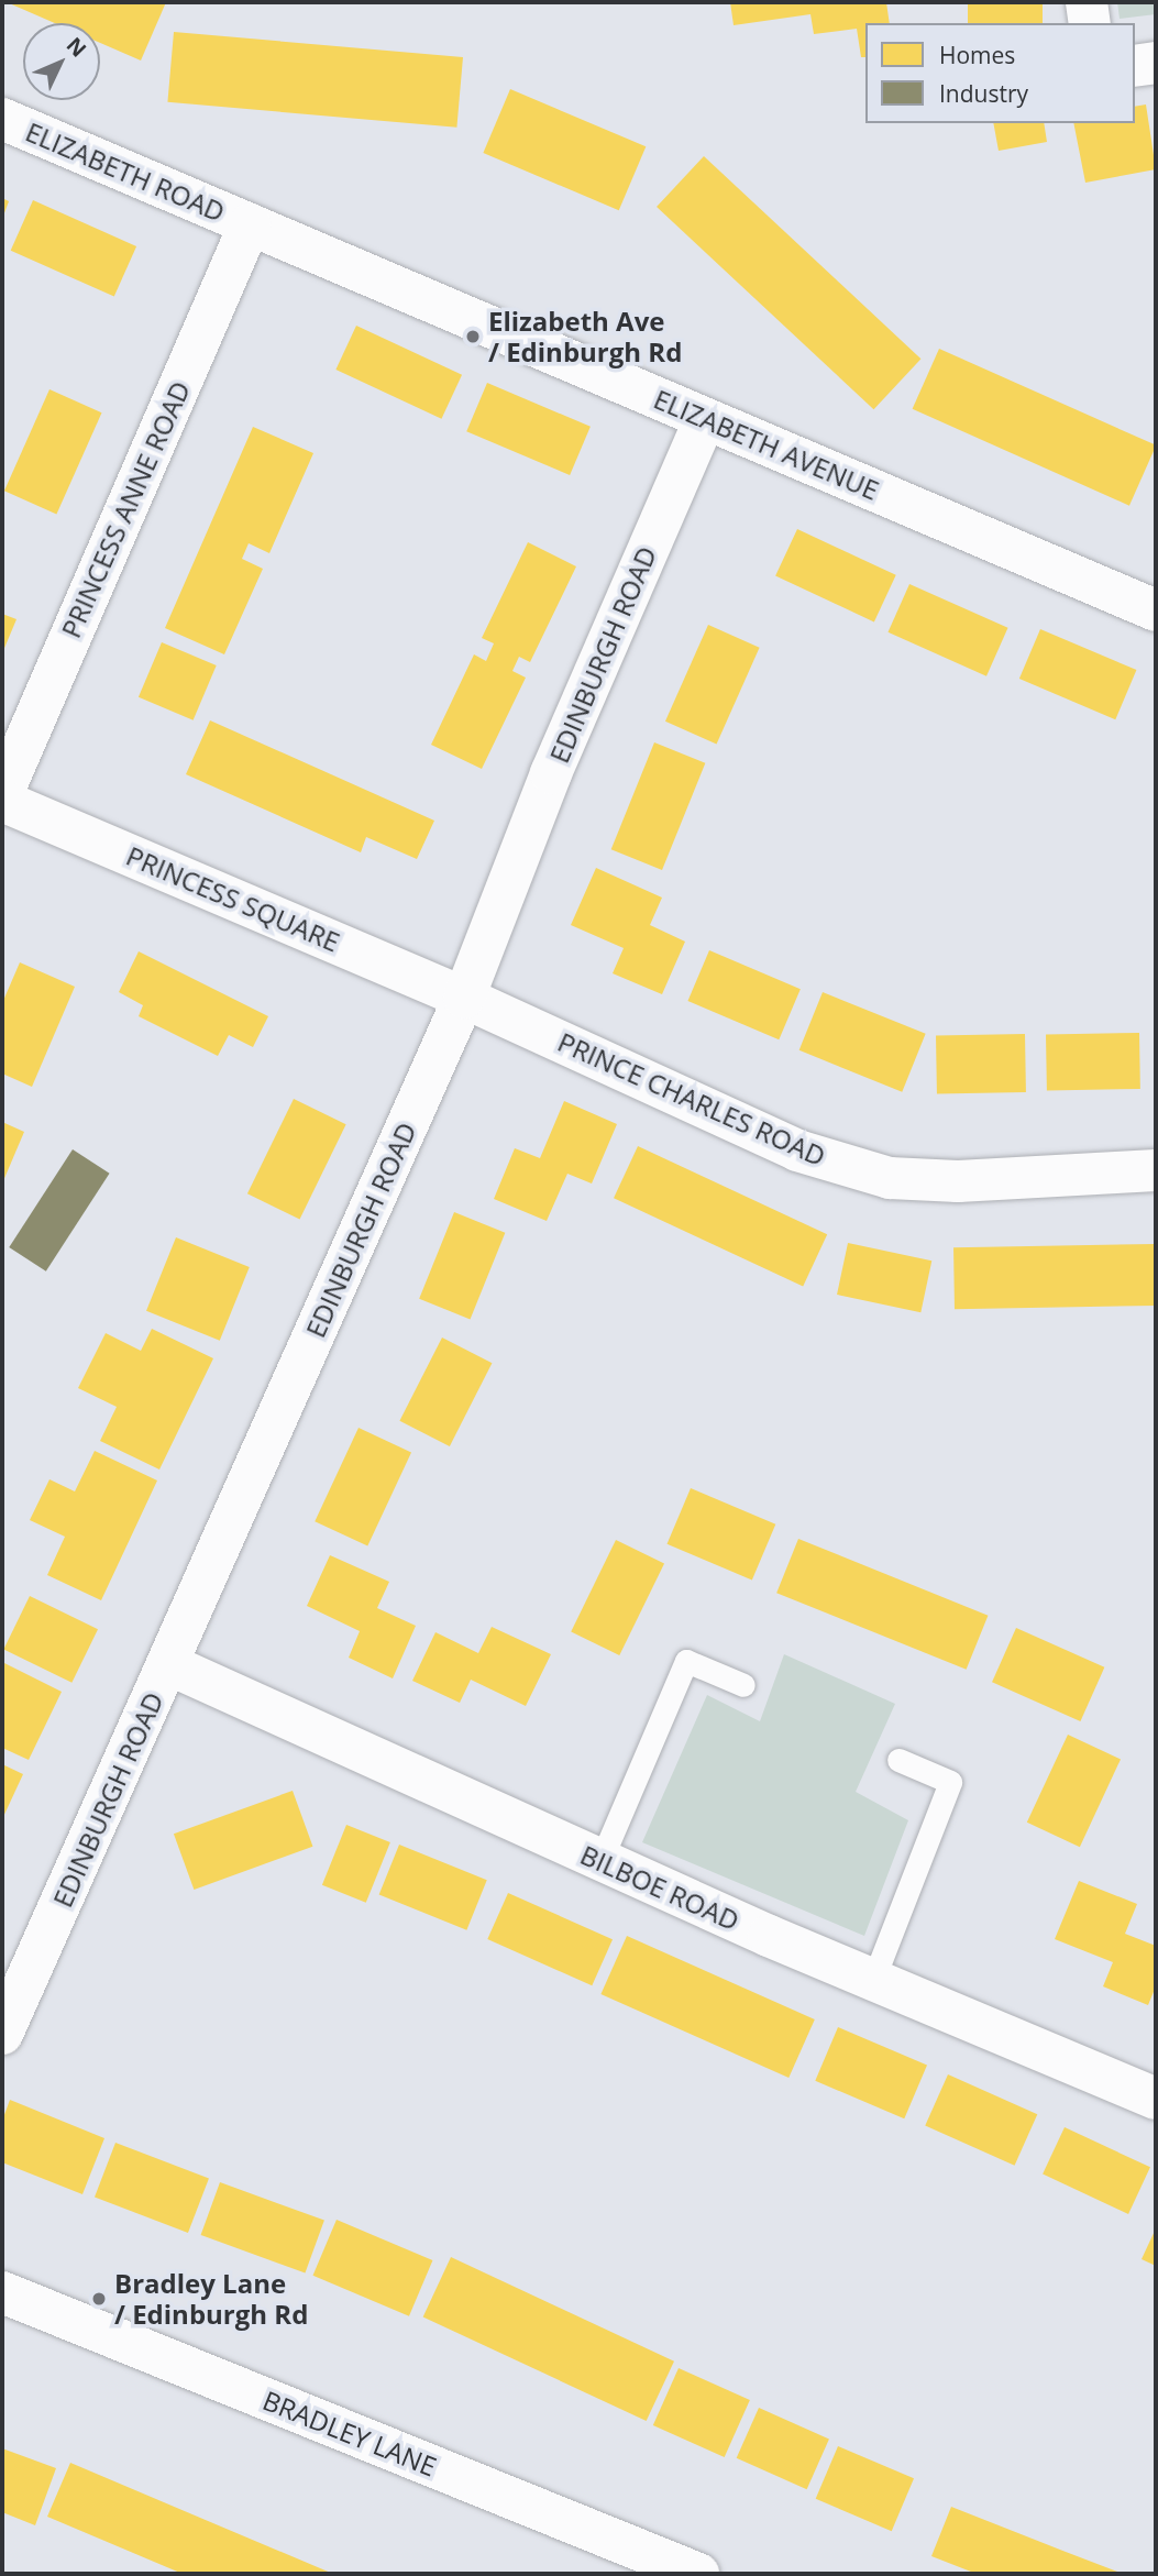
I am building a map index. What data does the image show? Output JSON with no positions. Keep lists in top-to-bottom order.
{
  "streets": {
    "street": [
      "ELIZABETH ROAD",
      "ELIZABETH AVENUE",
      "PRINCESS ANNE ROAD",
      "EDINBURGH ROAD",
      "PRINCESS SQUARE",
      "PRINCE CHARLES ROAD",
      "BILBOE ROAD",
      "BRADLEY LANE"
    ]
  },
  "crossings": [
    ["ELIZABETH ROAD", "ELIZABETH AVENUE"],
    ["ELIZABETH ROAD", "PRINCESS ANNE ROAD"],
    ["ELIZABETH AVENUE", "PRINCESS ANNE ROAD"],
    ["ELIZABETH AVENUE", "EDINBURGH ROAD"],
    ["EDINBURGH ROAD", "PRINCESS SQUARE"],
    ["EDINBURGH ROAD", "PRINCE CHARLES ROAD"],
    ["EDINBURGH ROAD", "BILBOE ROAD"],
    ["PRINCESS SQUARE", "PRINCE CHARLES ROAD"]
  ],
  "places": ["Elizabeth Ave / Edinburgh Rd", "Bradley Lane / Edinburgh Rd"],
  "legend": ["Homes", "Industry"],
  "north": "top right"
}
